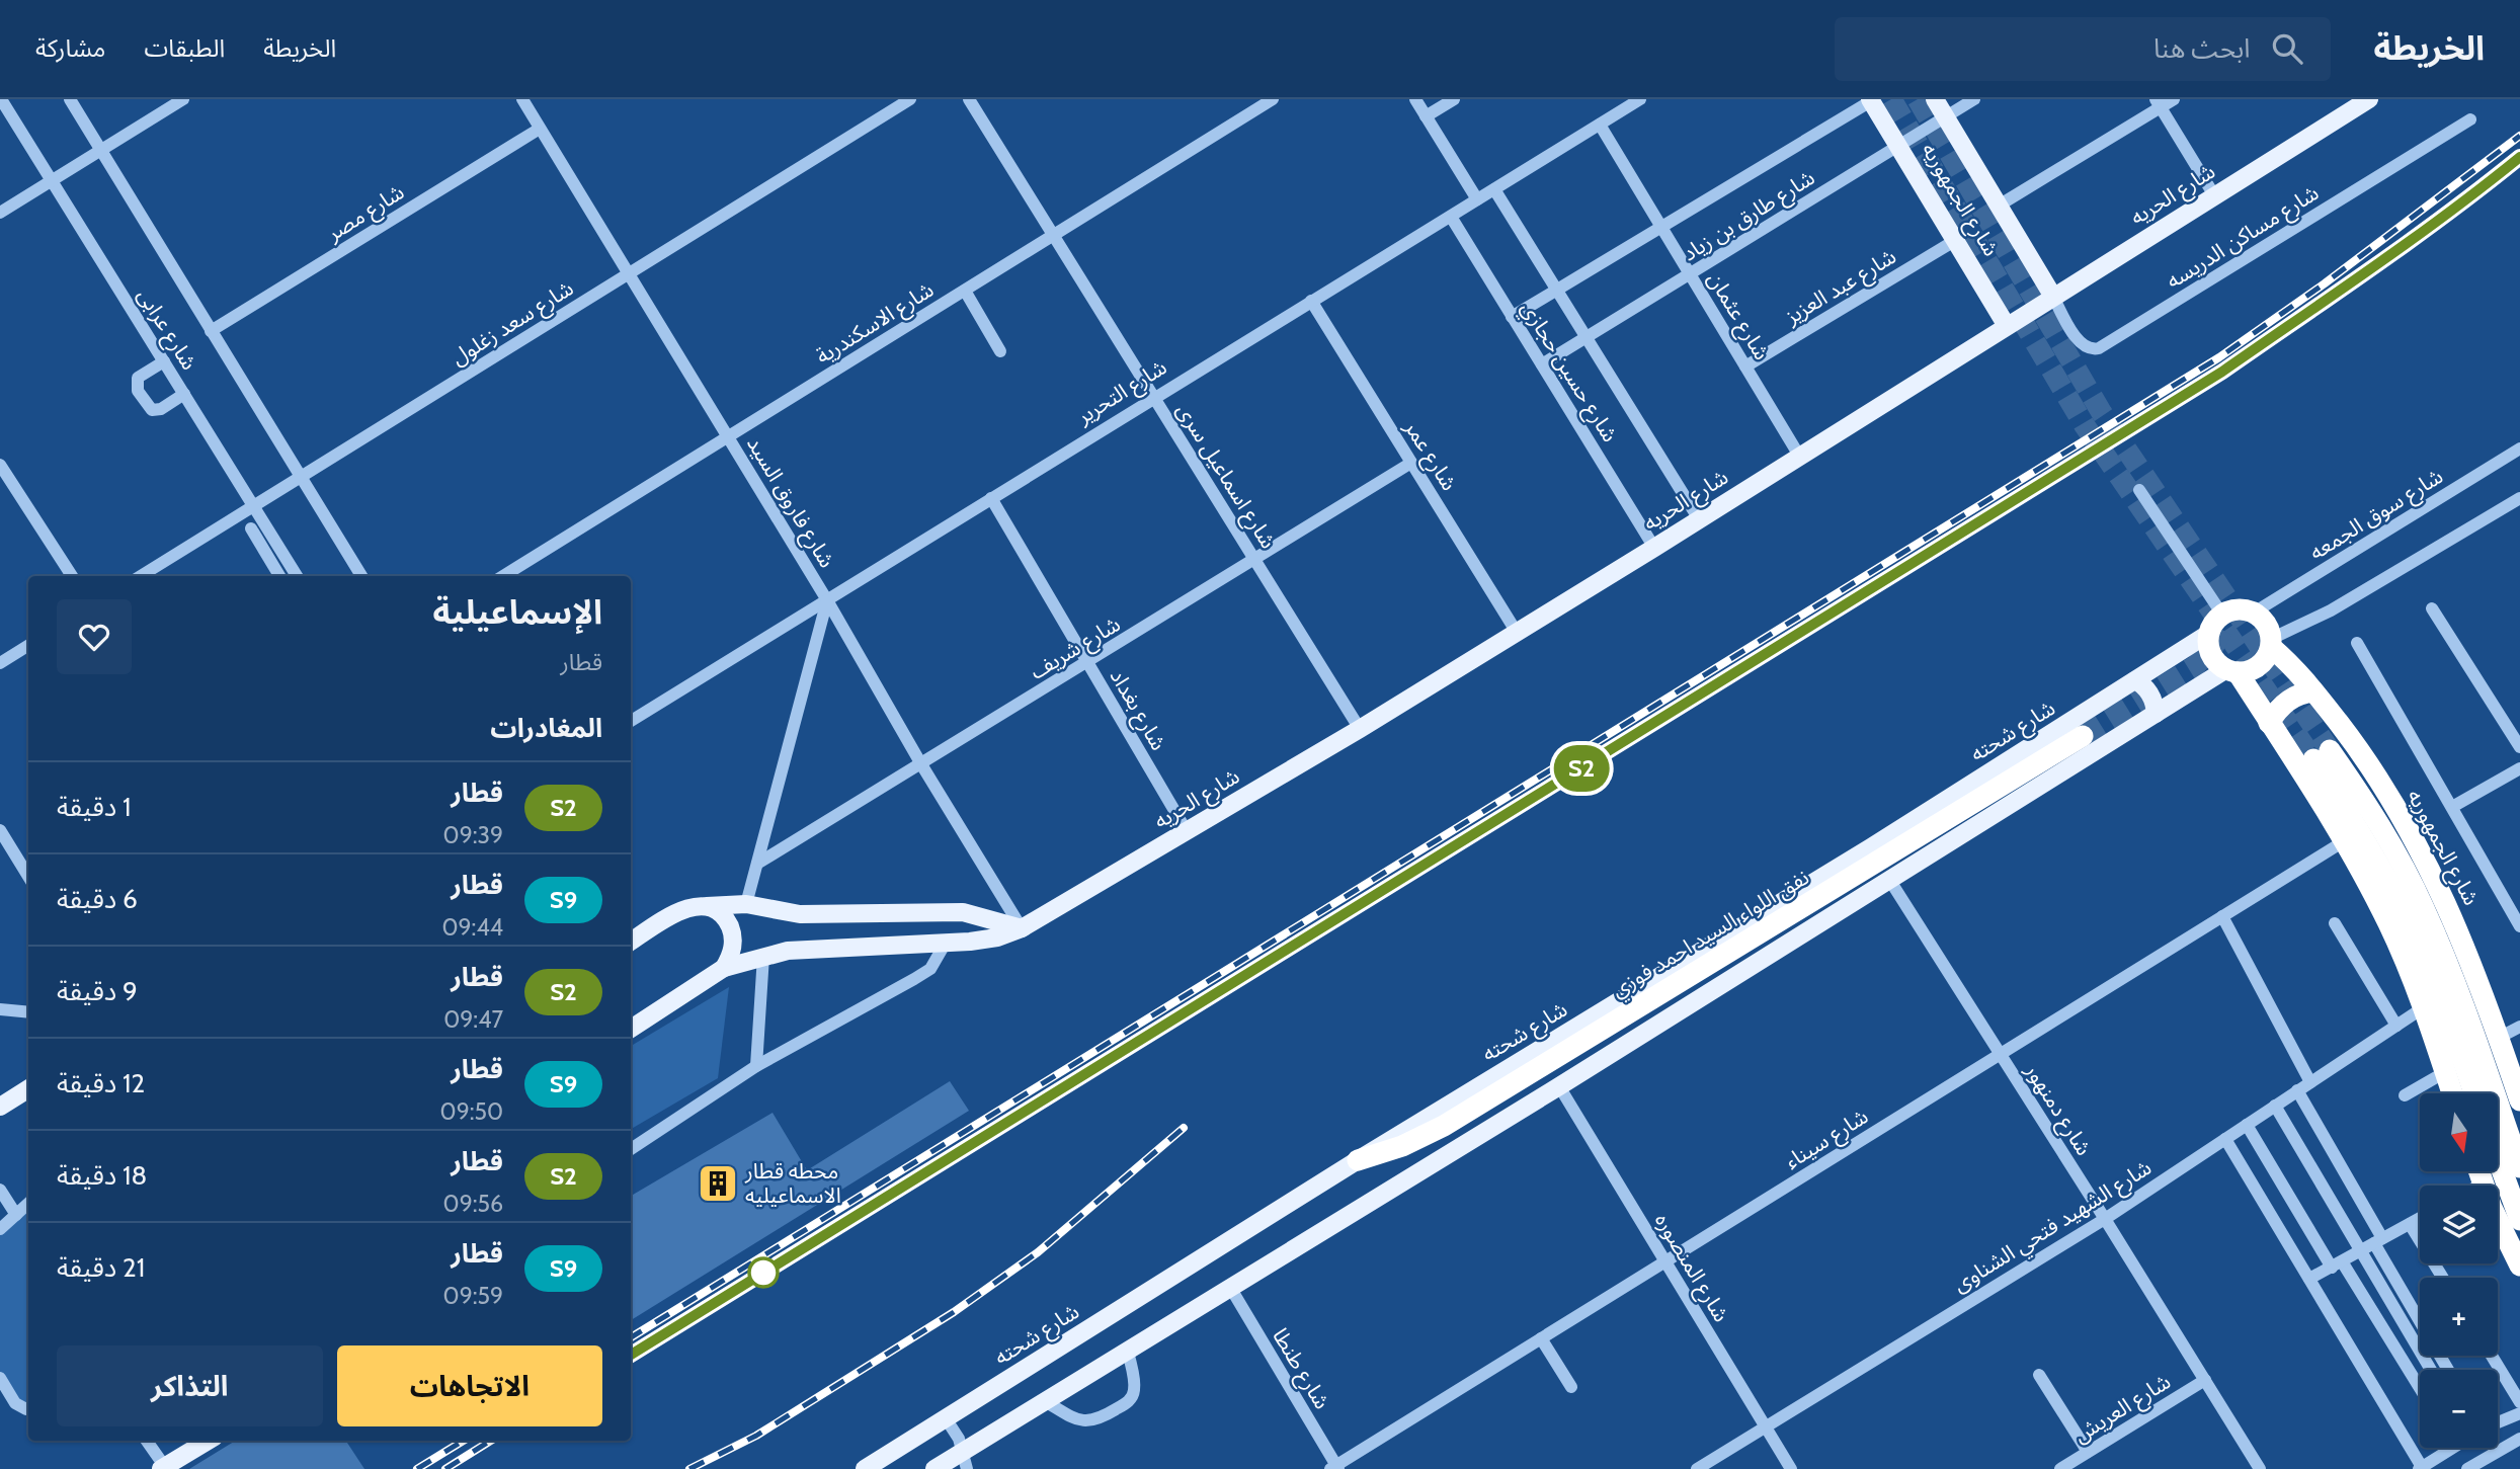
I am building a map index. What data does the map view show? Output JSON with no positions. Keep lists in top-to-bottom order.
{
  "streets": {
    "highway": ["شارع الجمهوريه", "نفق اللواء السيد احمد فوزي"],
    "main road": ["شارع الحريه", "شارع شحته"],
    "street": [
      "شارع مصر",
      "شارع طارق بن زياد",
      "شارع مساكن الدريسه",
      "شارع عبد العزيز",
      "شارع عثمان",
      "شارع سعد زغلول",
      "شارع الاسكندرية",
      "شارع عرابى",
      "شارع حسين حجازي",
      "شارع التحرير",
      "شارع عمر",
      "شارع اسماعيل سرى",
      "شارع فاروق السيد",
      "شارع سوق الجمعه",
      "شارع شريف",
      "شارع بغداد",
      "شارع دمنهور",
      "شارع سيناء",
      "شارع الشهيد فتحي الشناوى",
      "شارع المنصوره",
      "شارع طنطا",
      "شارع العريش"
    ]
  },
  "crossings": [
    ["شارع الحريه", "شارع الجمهوريه"],
    ["شارع الحريه", "شارع مساكن الدريسه"],
    ["شارع الحريه", "شارع عثمان"],
    ["شارع الحريه", "شارع حسين حجازي"],
    ["شارع الحريه", "شارع عمر"],
    ["شارع الحريه", "شارع اسماعيل سرى"],
    ["شارع الحريه", "شارع فاروق السيد"],
    ["شارع الحريه", "شارع بغداد"],
    ["شارع الجمهوريه", "شارع طارق بن زياد"],
    ["شارع الجمهوريه", "شارع مساكن الدريسه"],
    ["شارع الجمهوريه", "شارع عبد العزيز"],
    ["شارع الجمهوريه", "شارع سوق الجمعه"],
    ["شارع الجمهوريه", "شارع شحته"],
    ["شارع مصر", "شارع عرابى"],
    ["شارع مصر", "شارع فاروق السيد"],
    ["شارع طارق بن زياد", "شارع عثمان"],
    ["شارع طارق بن زياد", "شارع حسين حجازي"],
    ["شارع عبد العزيز", "شارع عثمان"],
    ["شارع عثمان", "شارع التحرير"],
    ["شارع سعد زغلول", "شارع عرابى"],
    ["شارع سعد زغلول", "شارع فاروق السيد"],
    ["شارع الاسكندرية", "شارع اسماعيل سرى"],
    ["شارع الاسكندرية", "شارع فاروق السيد"],
    ["شارع حسين حجازي", "شارع التحرير"],
    ["شارع التحرير", "شارع عمر"],
    ["شارع التحرير", "شارع اسماعيل سرى"],
    ["شارع التحرير", "شارع فاروق السيد"],
    ["شارع التحرير", "شارع بغداد"],
    ["شارع عمر", "شارع شريف"],
    ["شارع اسماعيل سرى", "شارع شريف"],
    ["شارع فاروق السيد", "شارع شريف"],
    ["شارع سوق الجمعه", "شارع شحته"],
    ["شارع شريف", "شارع بغداد"],
    ["شارع شحته", "نفق اللواء السيد احمد فوزي"],
    ["شارع دمنهور", "شارع سيناء"],
    ["شارع دمنهور", "شارع الشهيد فتحي الشناوى"],
    ["شارع دمنهور", "شارع العريش"],
    ["شارع سيناء", "شارع المنصوره"],
    ["شارع سيناء", "شارع طنطا"],
    ["شارع الشهيد فتحي الشناوى", "شارع المنصوره"]
  ],
  "places": {
    "building": ["محطه قطار الاسماعيليه"]
  },
  "north": "bottom",
  "page": {
    "header": "الخريطة",
    "search": "ابحث هنا",
    "nav": ["الخريطة", "الطبقات", "مشاركة"],
    "on_map": "S2",
    "heading": [
      ["الإسماعيلية", "قطار"],
      "المغادرات"
    ],
    "list": [
      {
        "mark": "S2",
        "name": "قطار",
        "note": "09:39",
        "value": "1 دقيقة"
      },
      {
        "mark": "S9",
        "name": "قطار",
        "note": "09:44",
        "value": "6 دقيقة"
      },
      {
        "mark": "S2",
        "name": "قطار",
        "note": "09:47",
        "value": "9 دقيقة"
      },
      {
        "mark": "S9",
        "name": "قطار",
        "note": "09:50",
        "value": "12 دقيقة"
      },
      {
        "mark": "S2",
        "name": "قطار",
        "note": "09:56",
        "value": "18 دقيقة"
      },
      {
        "mark": "S9",
        "name": "قطار",
        "note": "09:59",
        "value": "21 دقيقة"
      }
    ],
    "map_buttons": ["+", "−"],
    "buttons": ["الاتجاهات", "التذاكر"]
  }
}
